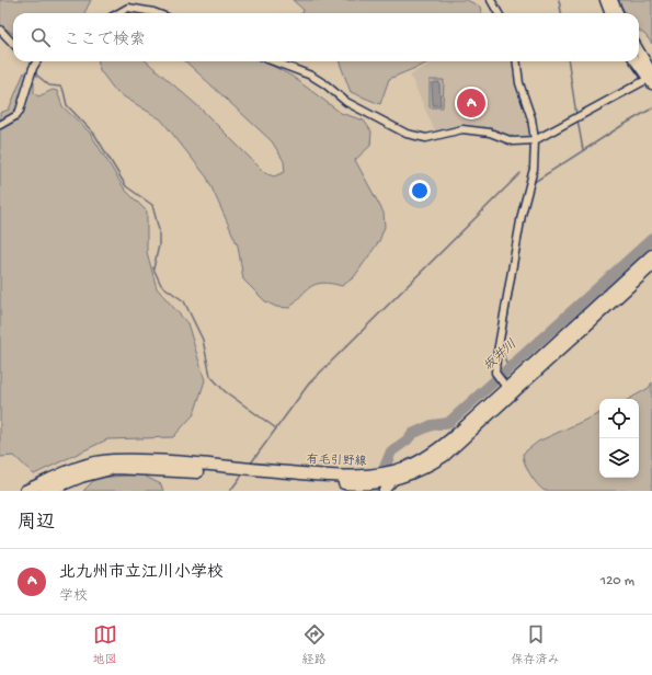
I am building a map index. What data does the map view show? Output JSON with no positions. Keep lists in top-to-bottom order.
{
  "streets": {
    "main road": ["有毛引野線"]
  },
  "water": ["坂井川"],
  "page": {
    "search": "ここで検索",
    "pins": "A",
    "heading": "周辺",
    "list": [
      {
        "mark": "A",
        "name": "北九州市立江川小学校",
        "note": "学校",
        "value": "120 m"
      }
    ],
    "nav": ["地図", "経路", "保存済み"]
  }
}
